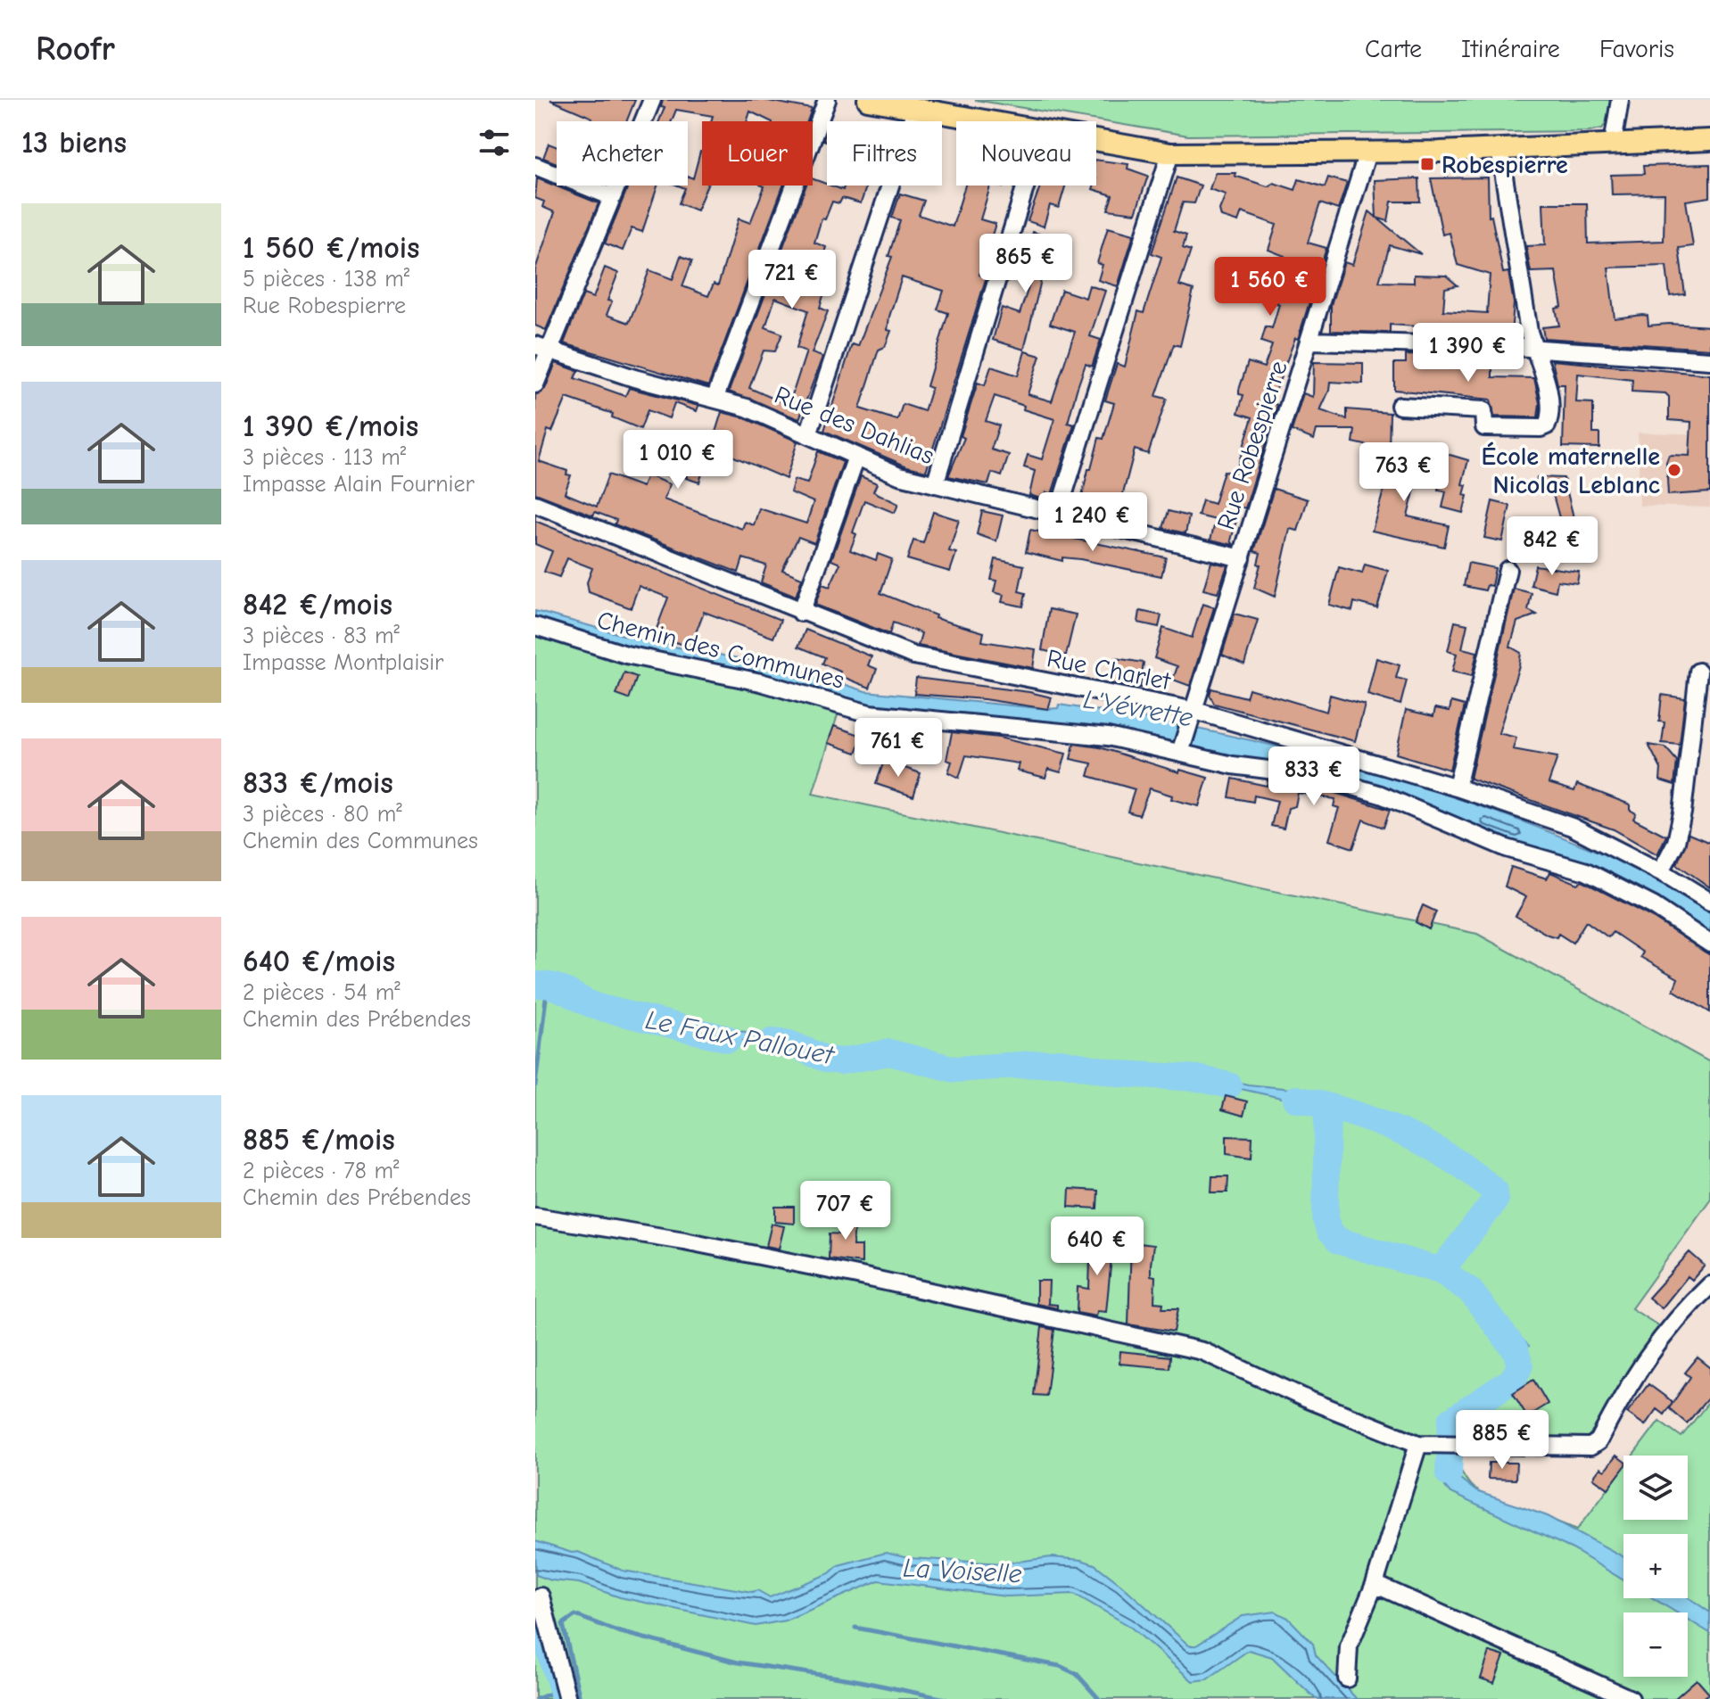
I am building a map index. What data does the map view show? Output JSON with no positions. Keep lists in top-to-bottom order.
{
  "streets": {
    "street": [
      "Rue des Dahlias",
      "Rue Robespierre",
      "Chemin des Communes",
      "Rue Charlet"
    ]
  },
  "crossings": [
    ["Rue des Dahlias", "Rue Robespierre"],
    ["Rue Robespierre", "Chemin des Communes"],
    ["Rue Robespierre", "Rue Charlet"]
  ],
  "water": ["L'Yévrette", "Le Faux Pallouet", "La Voiselle"],
  "places": {
    "transit": ["Robespierre"],
    "other": ["École maternelle Nicolas Leblanc"]
  },
  "page": {
    "header": "Roofr",
    "nav": ["Carte", "Itinéraire", "Favoris"],
    "heading": "13 biens",
    "chip": [
      "Acheter",
      "Louer",
      "Filtres",
      "Nouveau"
    ],
    "list": [
      {
        "name": "1 560 €/mois",
        "note": "5 pièces · 138 m² · Rue Robespierre"
      },
      {
        "name": "1 390 €/mois",
        "note": "3 pièces · 113 m² · Impasse Alain Fournier"
      },
      {
        "name": "842 €/mois",
        "note": "3 pièces · 83 m² · Impasse Montplaisir"
      },
      {
        "name": "833 €/mois",
        "note": "3 pièces · 80 m² · Chemin des Communes"
      },
      {
        "name": "640 €/mois",
        "note": "2 pièces · 54 m² · Chemin des Prébendes"
      },
      {
        "name": "885 €/mois",
        "note": "2 pièces · 78 m² · Chemin des Prébendes"
      }
    ],
    "price": [
      "865 €",
      "721 €",
      "1 560 €",
      "1 390 €",
      "1 010 €",
      "763 €",
      "1 240 €",
      "842 €",
      "761 €",
      "833 €",
      "707 €",
      "640 €",
      "885 €"
    ],
    "map_buttons": ["+", "−"]
  }
}
